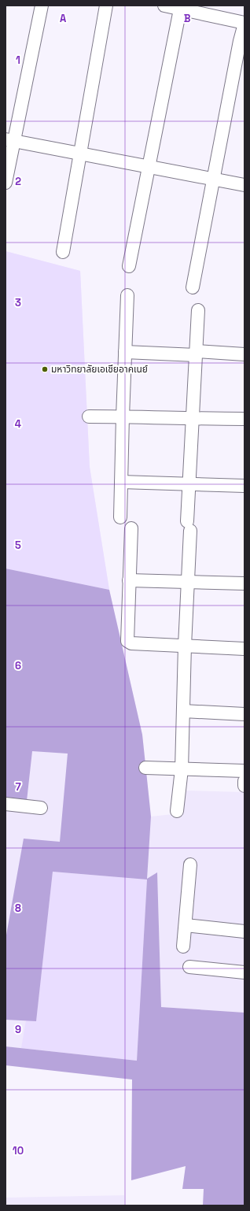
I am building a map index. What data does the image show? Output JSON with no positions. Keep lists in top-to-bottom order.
{
  "places": ["มหาวิทยาลัยเอเชียอาคเนย์"],
  "grid": {
    "columns": ["A", "B"],
    "rows": [
      "1",
      "2",
      "3",
      "4",
      "5",
      "6",
      "7",
      "8",
      "9",
      "10"
    ]
  }
}
